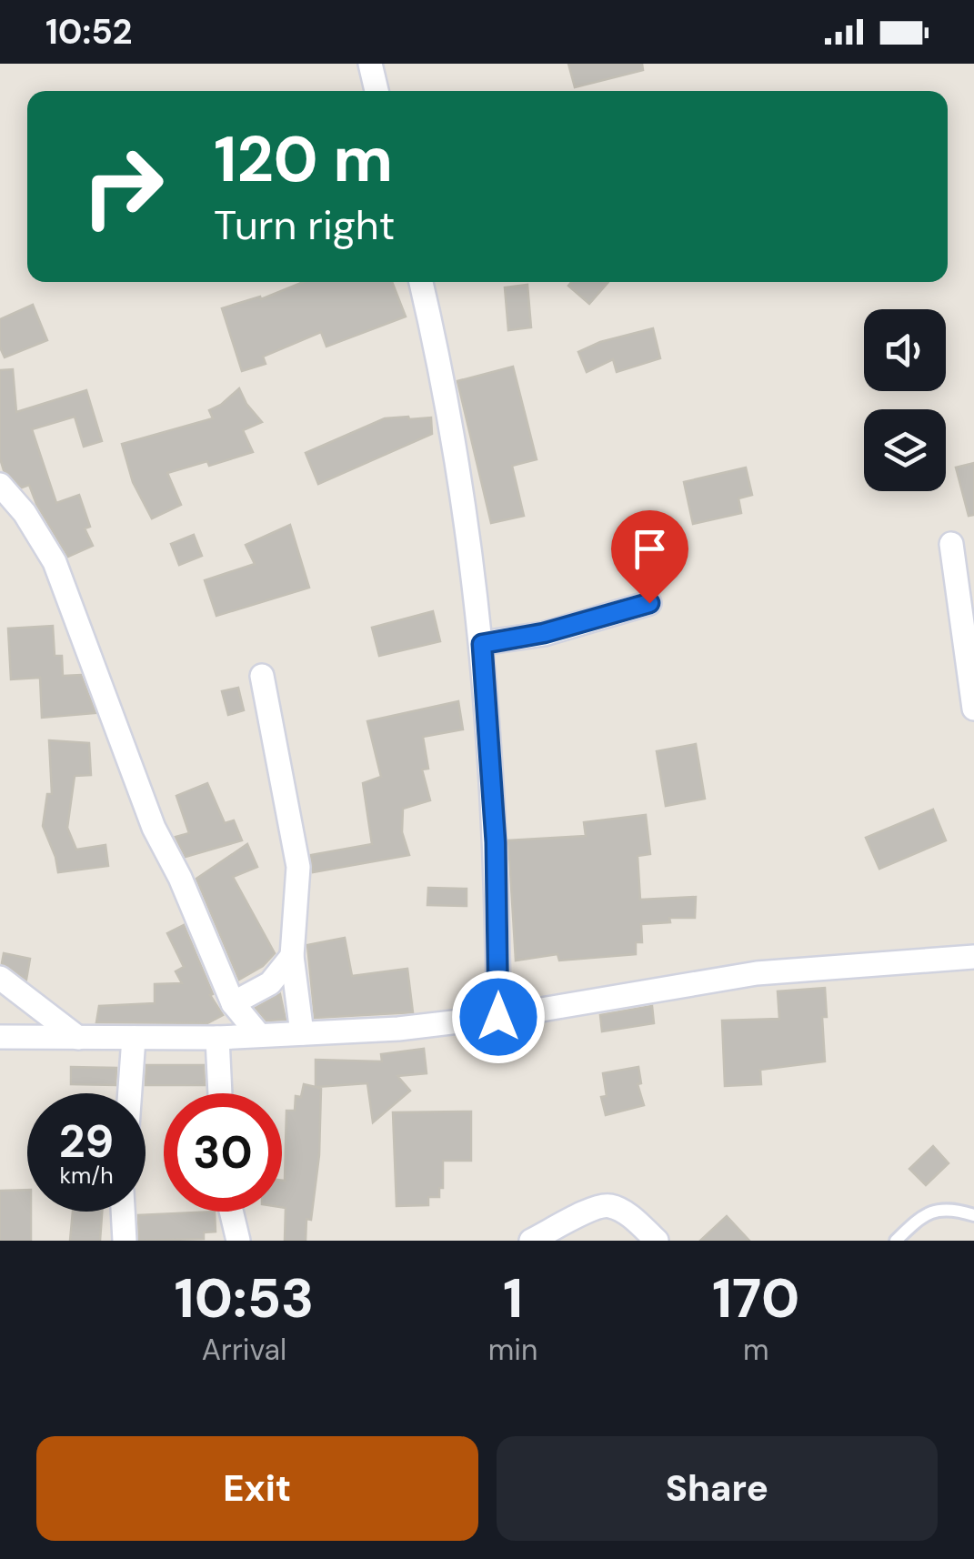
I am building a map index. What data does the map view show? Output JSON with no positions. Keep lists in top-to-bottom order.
{
  "page": {
    "status": "10:52",
    "turn": ["120 m", "Turn right"],
    "speed": "29 km/h",
    "limit": "30",
    "eta": [
      "10:53",
      "Arrival",
      "1",
      "min",
      "170",
      "m"
    ],
    "buttons": ["Exit", "Share"]
  }
}
